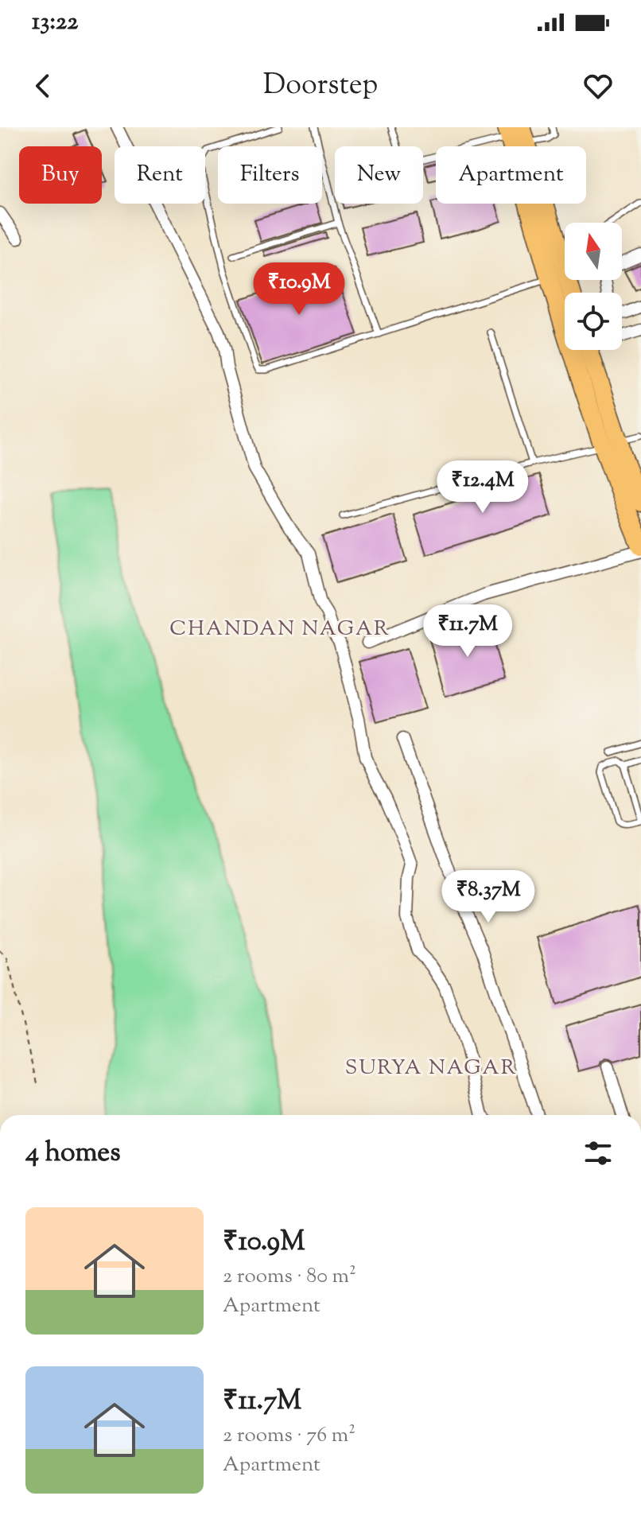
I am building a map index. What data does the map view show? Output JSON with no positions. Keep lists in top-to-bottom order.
{
  "districts": ["CHANDAN NAGAR", "SURYA NAGAR"],
  "north": "top",
  "page": {
    "status": "13:22",
    "header": "Doorstep",
    "chip": [
      "Buy",
      "Rent",
      "Filters",
      "New",
      "Apartment"
    ],
    "price": [
      "₹10.9M",
      "₹12.4M",
      "₹11.7M",
      "₹8.37M"
    ],
    "heading": "4 homes",
    "list": [
      {
        "name": "₹10.9M",
        "note": "2 rooms · 80 m² · Apartment"
      },
      {
        "name": "₹11.7M",
        "note": "2 rooms · 76 m² · Apartment"
      }
    ]
  }
}
